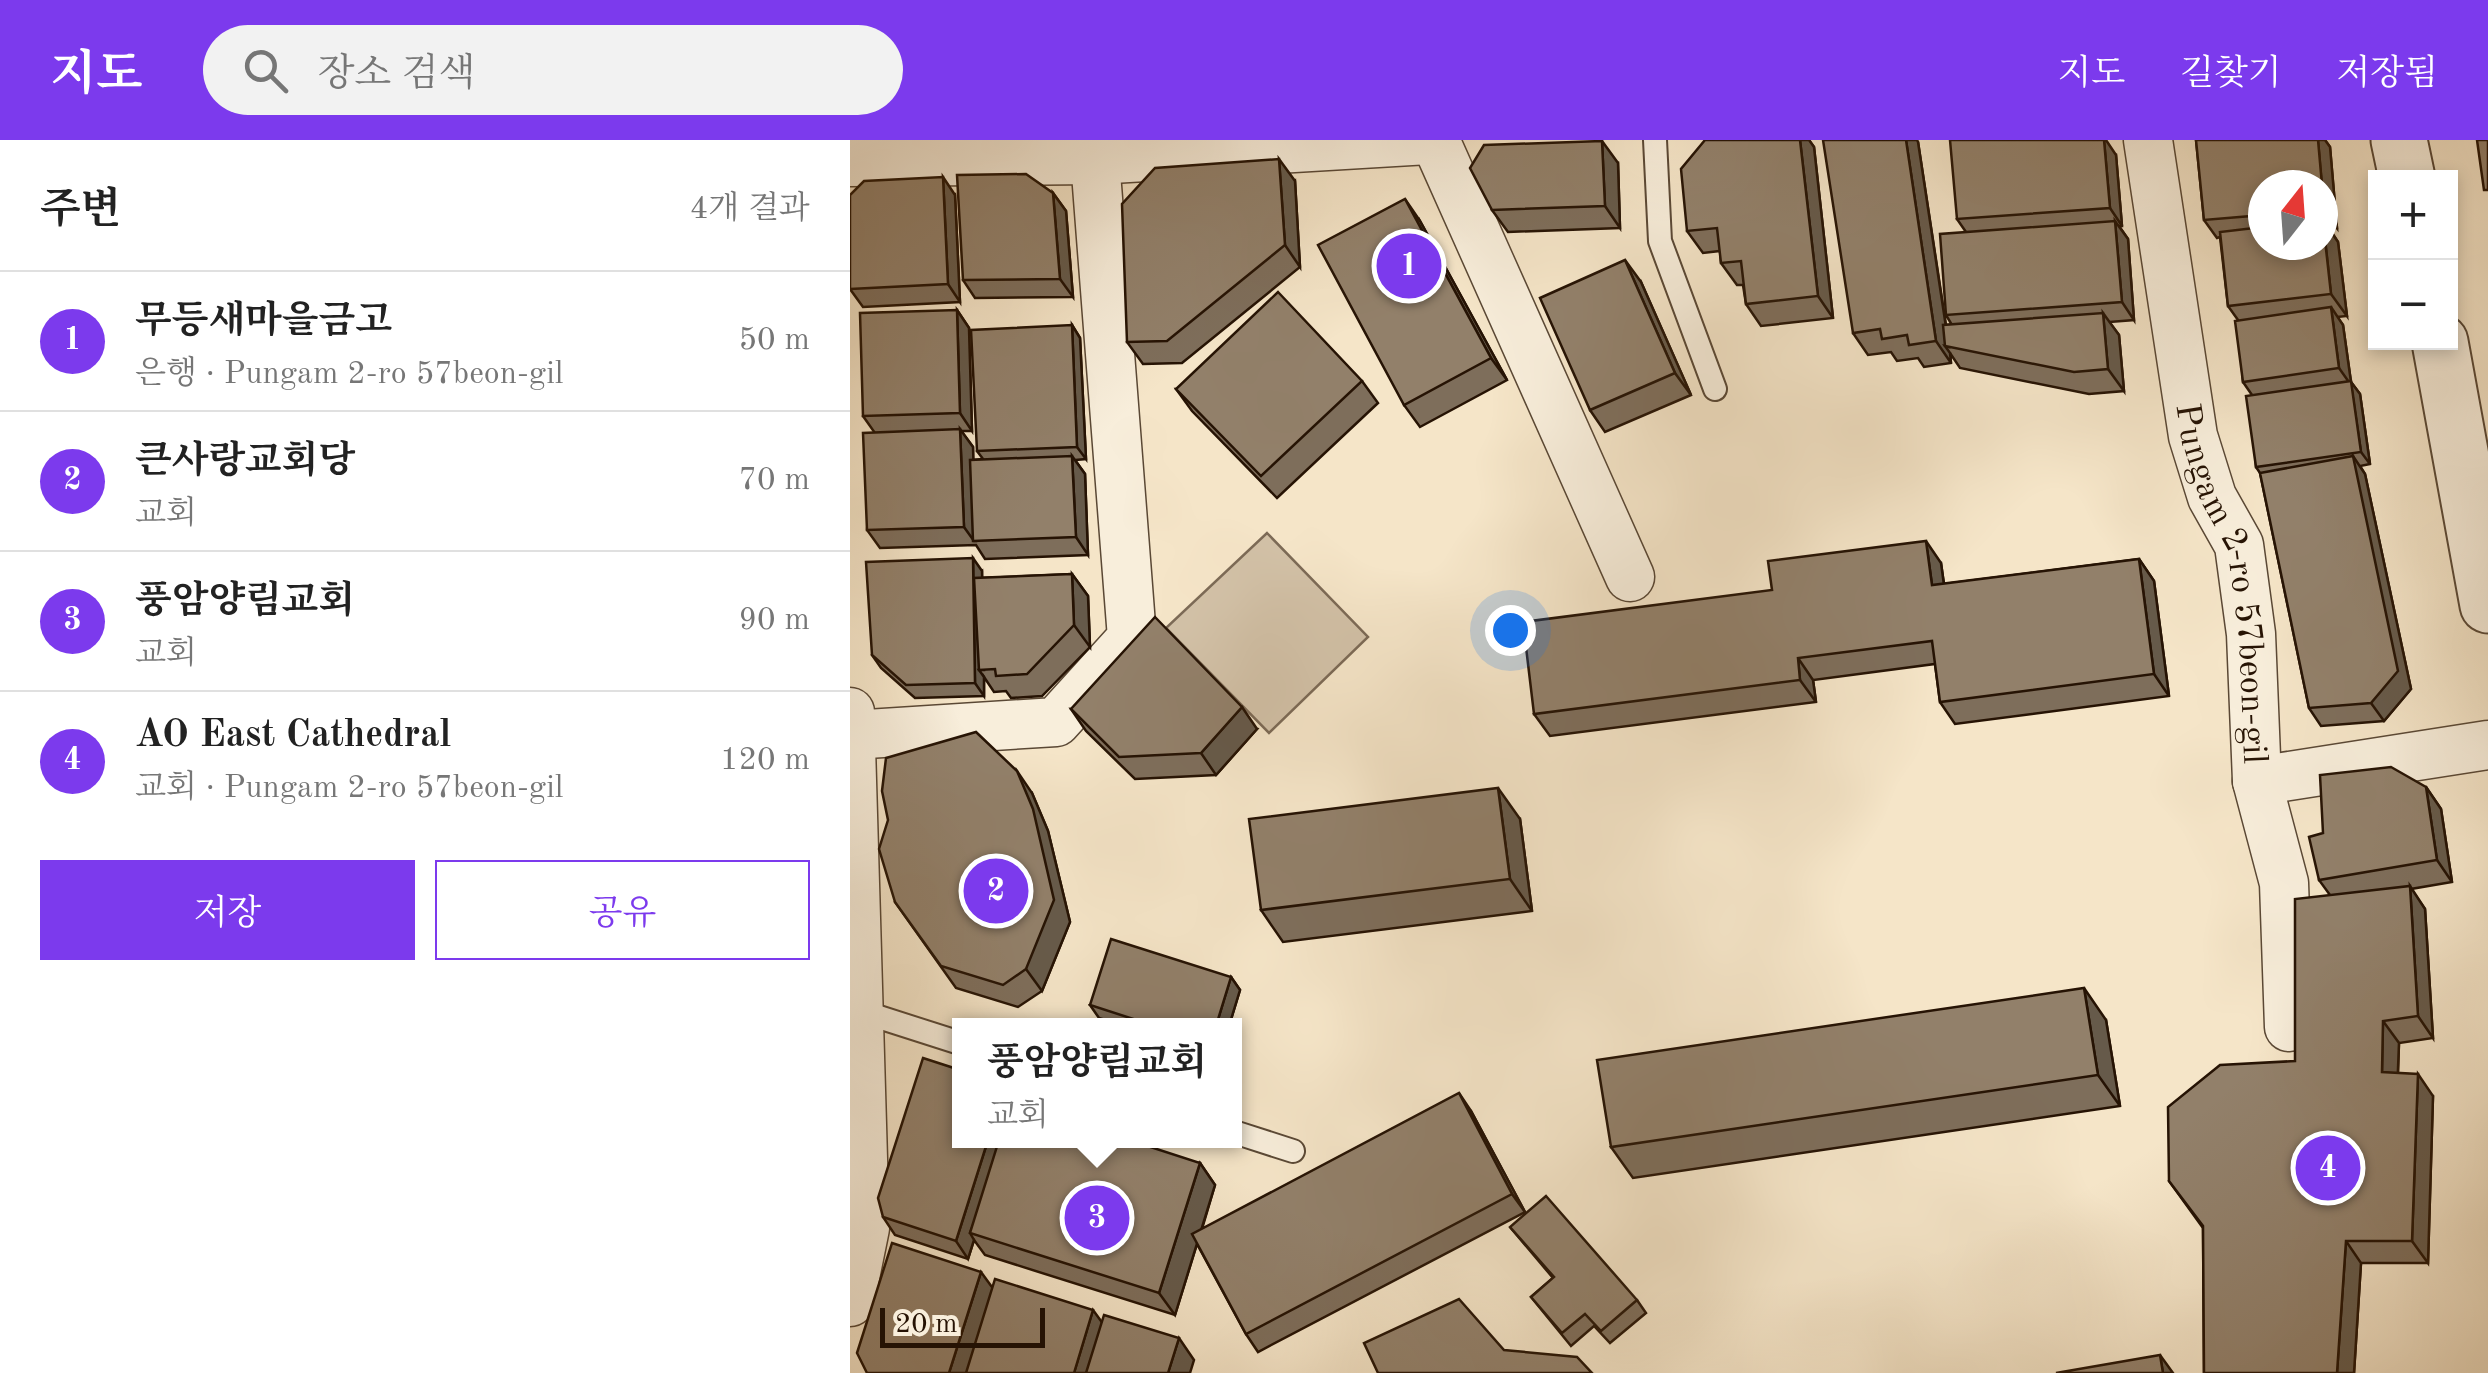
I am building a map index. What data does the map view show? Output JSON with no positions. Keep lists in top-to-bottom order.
{
  "streets": {
    "street": ["Pungam 2-ro 57beon-gil"]
  },
  "scale_bar": "20 m",
  "north": "top",
  "page": {
    "header": "지도",
    "search": "장소 검색",
    "nav": ["지도", "길찾기", "저장됨"],
    "heading": ["주변", "4개 결과"],
    "map_buttons": ["+", "−"],
    "pins": [
      "1",
      "2",
      "4",
      "3"
    ],
    "list": [
      {
        "mark": "1",
        "name": "무등새마을금고",
        "note": "은행 · Pungam 2-ro 57beon-gil",
        "value": "50 m"
      },
      {
        "mark": "2",
        "name": "큰사랑교회당",
        "note": "교회",
        "value": "70 m"
      },
      {
        "mark": "3",
        "name": "풍암양림교회",
        "note": "교회",
        "value": "90 m"
      },
      {
        "mark": "4",
        "name": "AO East Cathedral",
        "note": "교회 · Pungam 2-ro 57beon-gil",
        "value": "120 m"
      }
    ],
    "buttons": ["저장", "공유"],
    "popup": ["풍암양림교회", "교회"],
    "scale": "20 m"
  }
}
